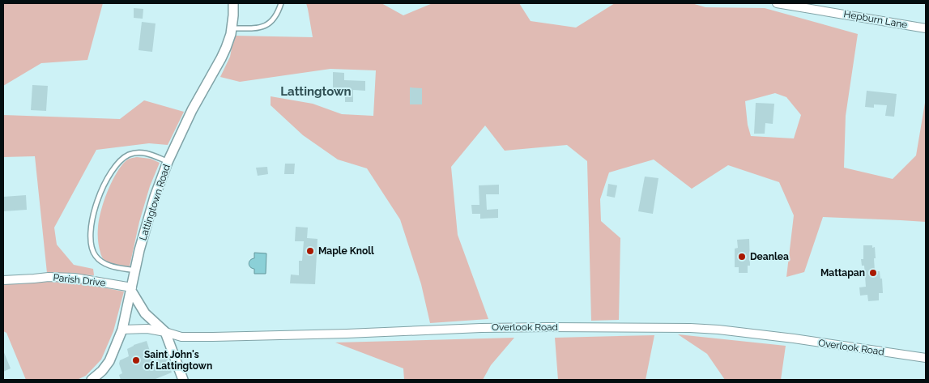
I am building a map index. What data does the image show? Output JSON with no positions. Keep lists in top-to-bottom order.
{
  "streets": {
    "street": [
      "Hepburn Lane",
      "Lattingtown Road",
      "Parish Drive",
      "Overlook Road"
    ]
  },
  "crossings": [
    ["Lattingtown Road", "Parish Drive"],
    ["Lattingtown Road", "Overlook Road"]
  ],
  "districts": ["Lattingtown"],
  "places": [
    "Maple Knoll",
    "Deanlea",
    "Mattapan",
    "Saint John's of Lattingtown"
  ]
}
